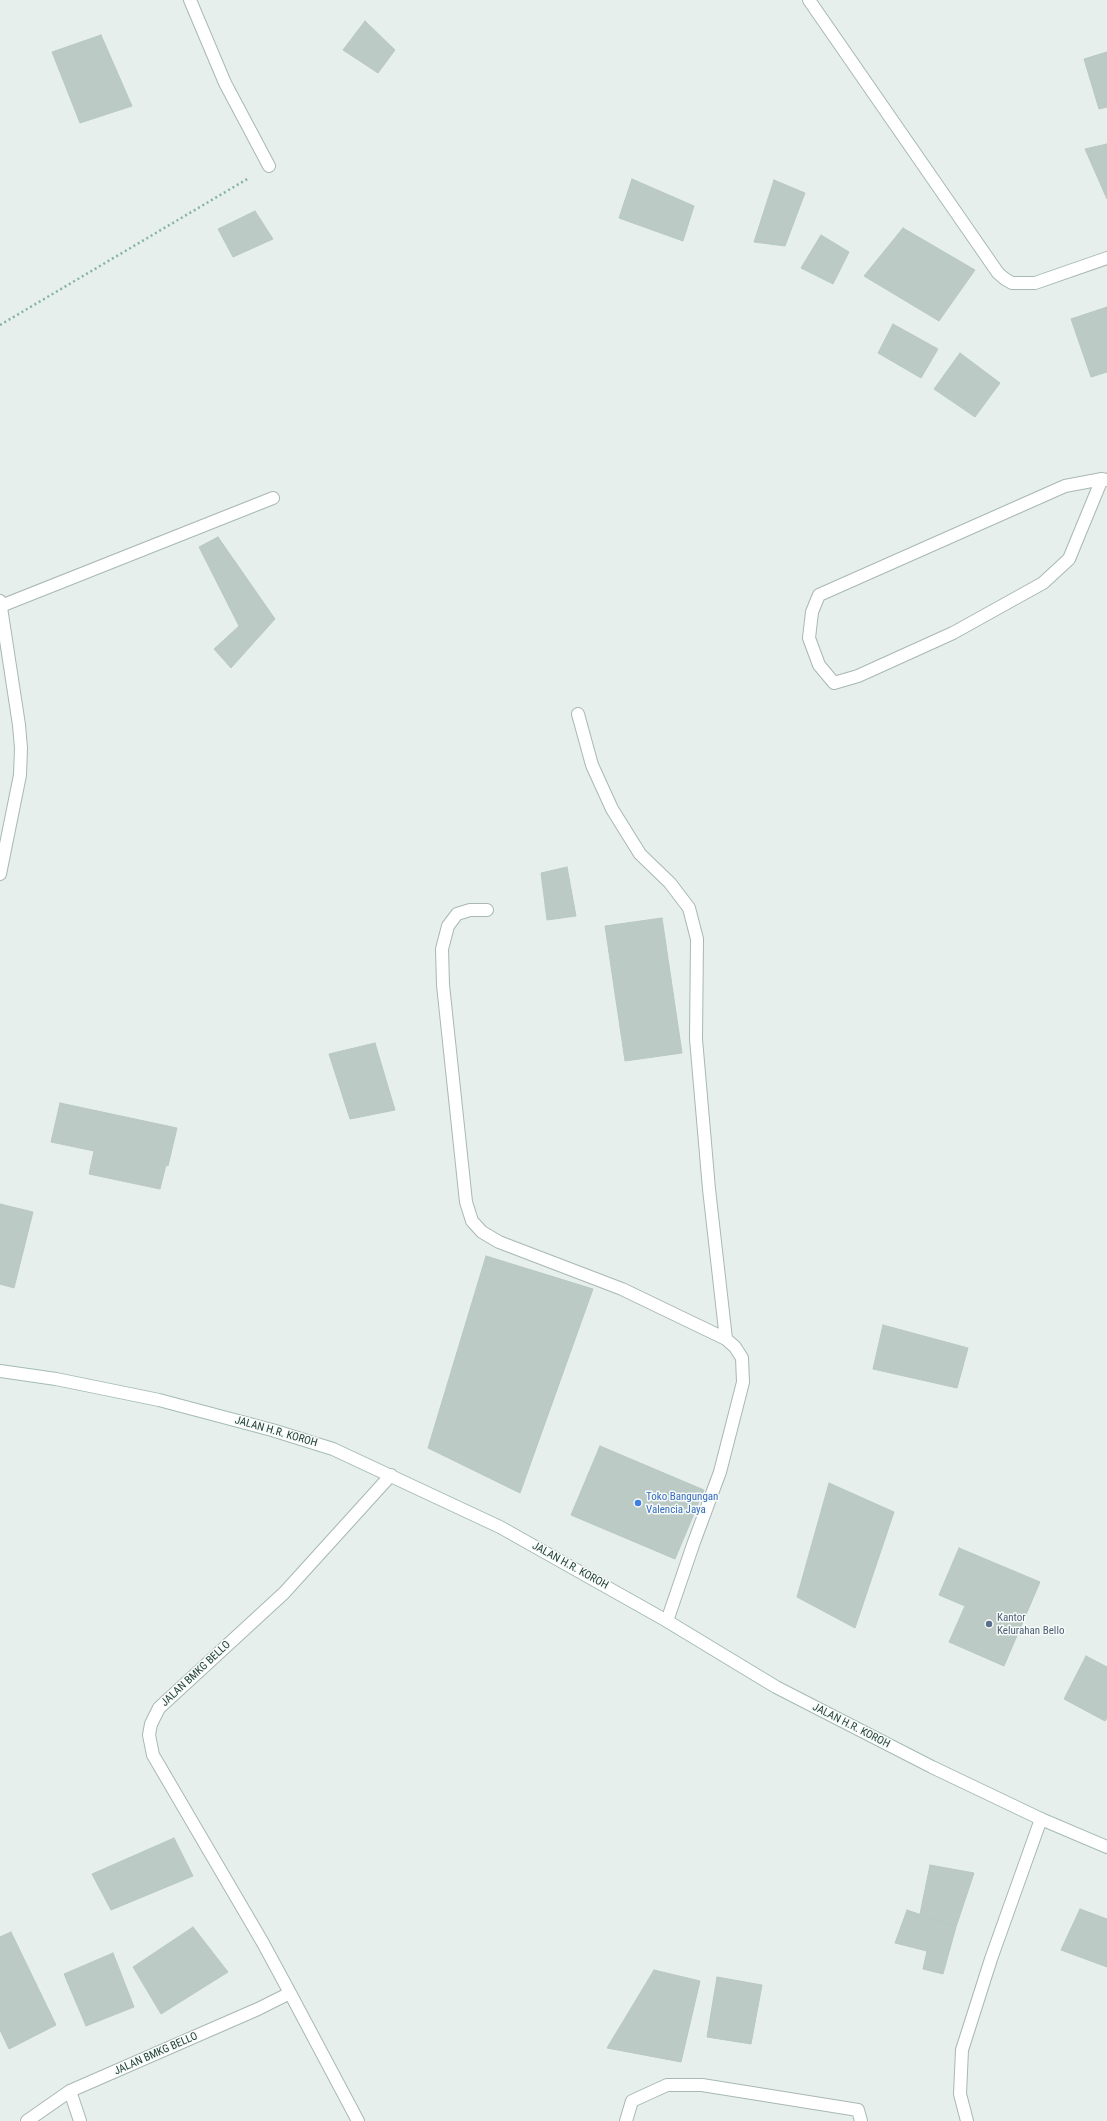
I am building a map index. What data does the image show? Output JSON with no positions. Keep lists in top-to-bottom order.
{
  "streets": {
    "street": ["JALAN H.R. KOROH", "JALAN BMKG BELLO"]
  },
  "crossings": [
    ["JALAN H.R. KOROH", "JALAN BMKG BELLO"]
  ],
  "places": ["Toko Bangungan Valencia Jaya", "Kantor Kelurahan Bello"]
}
